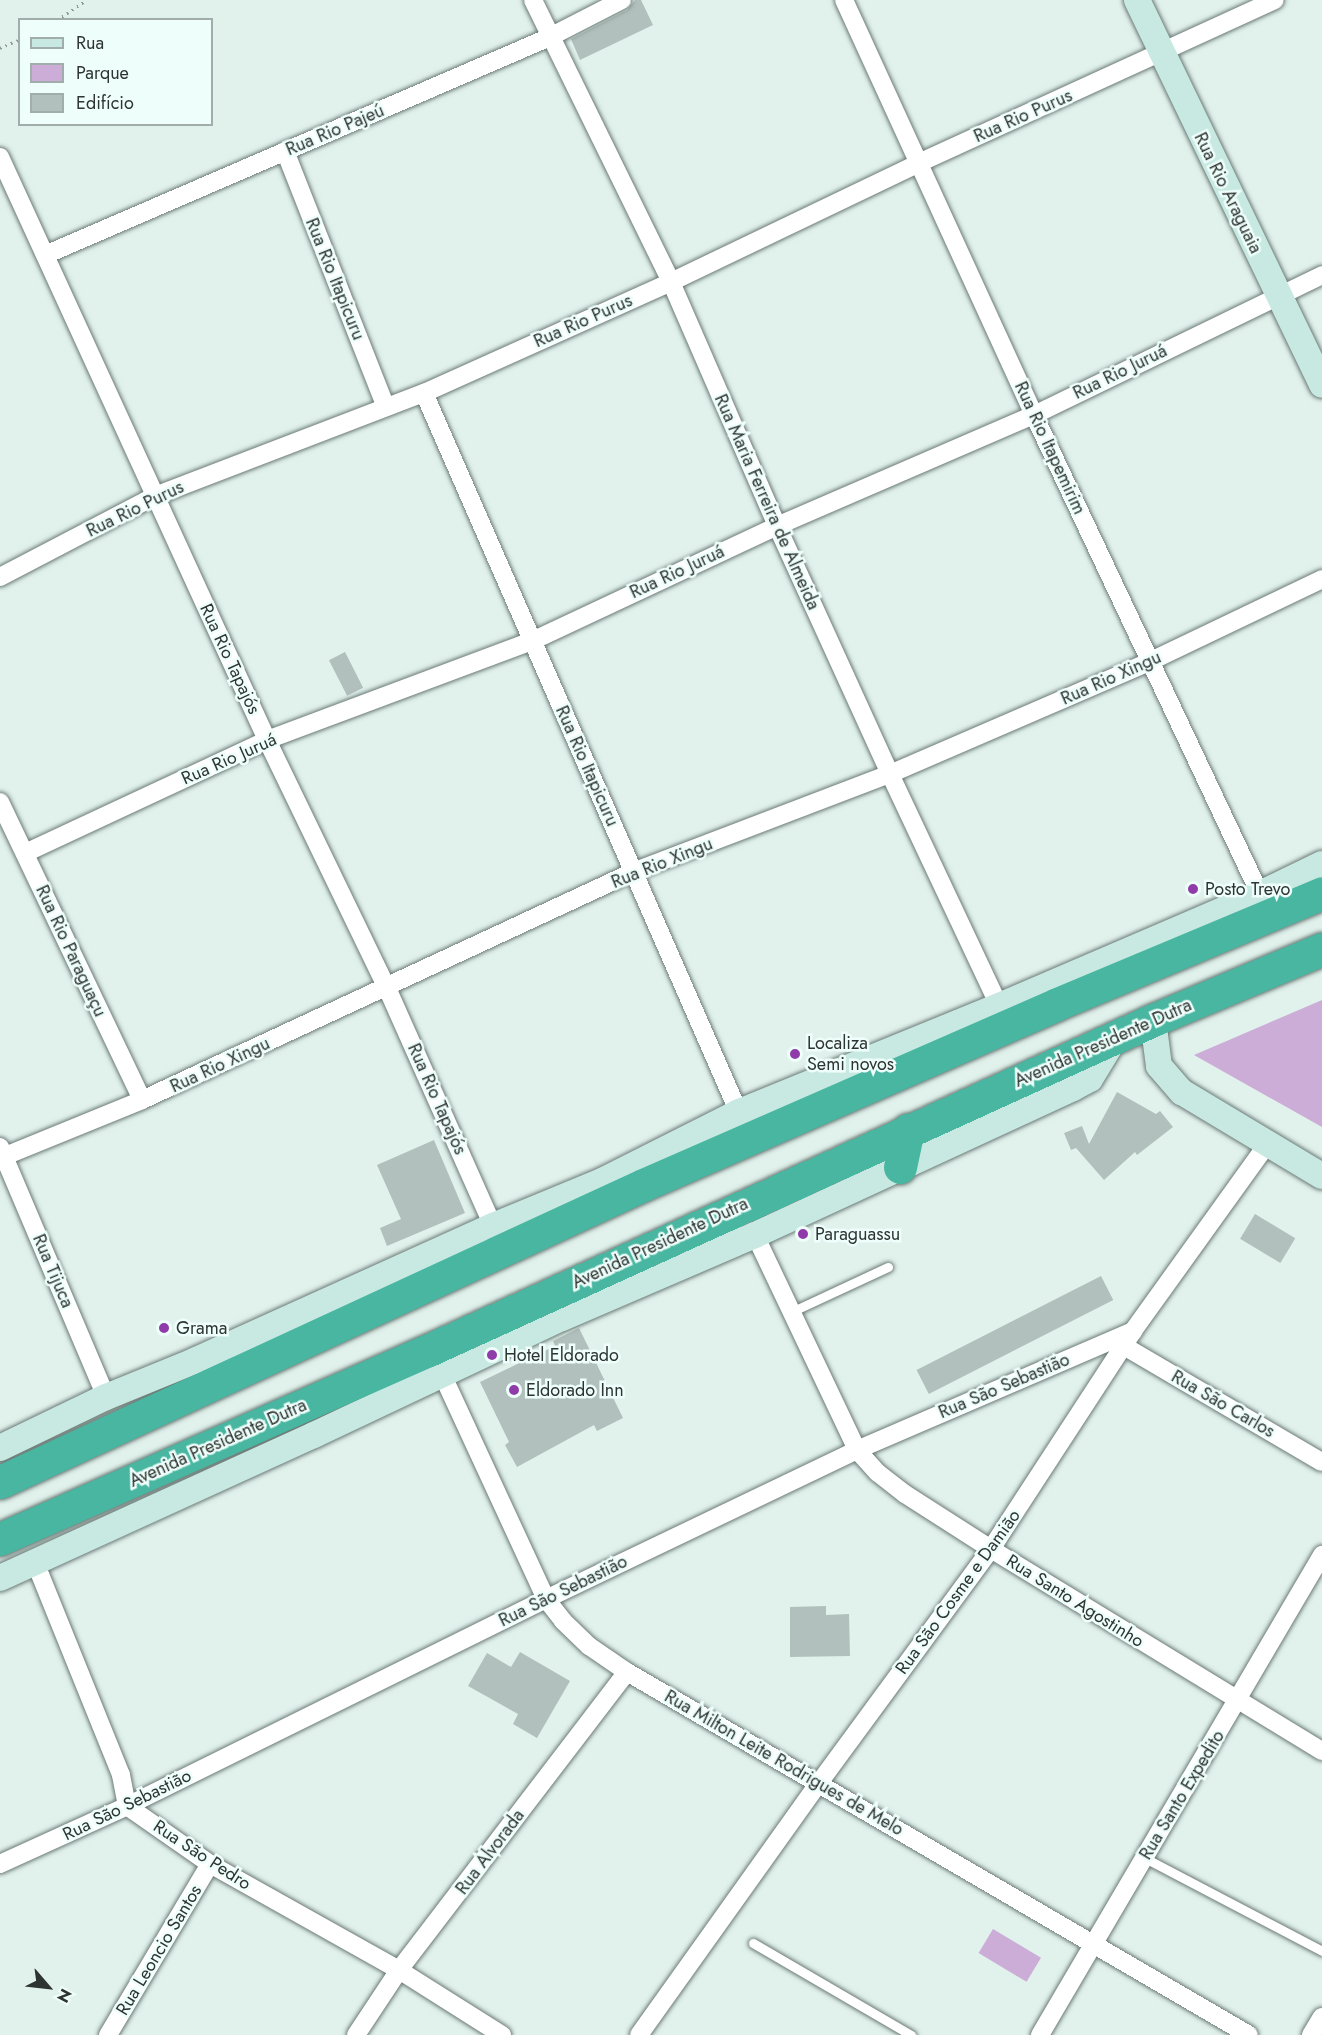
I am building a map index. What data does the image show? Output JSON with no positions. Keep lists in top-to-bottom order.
{
  "streets": {
    "highway": ["Avenida Presidente Dutra"],
    "street": [
      "Rua Rio Purus",
      "Rua Rio Pajeú",
      "Rua Rio Araguaia",
      "Rua Rio Itapicuru",
      "Rua Rio Juruá",
      "Rua Rio Itapemirim",
      "Rua Maria Ferreira de Almeida",
      "Rua Rio Tapajós",
      "Rua Rio Xingu",
      "Rua Rio Paraguaçu",
      "Rua Tijuca",
      "Rua São Sebastião",
      "Rua São Carlos",
      "Rua São Cosme e Damião",
      "Rua Santo Agostinho",
      "Rua Milton Leite Rodrigues de Melo",
      "Rua Santo Expedito",
      "Rua Alvorada",
      "Rua São Pedro",
      "Rua Leoncio Santos"
    ]
  },
  "crossings": [
    ["Rua Rio Purus", "Rua Rio Araguaia"],
    ["Rua Rio Purus", "Rua Rio Itapicuru"],
    ["Rua Rio Purus", "Rua Rio Itapemirim"],
    ["Rua Rio Purus", "Rua Maria Ferreira de Almeida"],
    ["Rua Rio Purus", "Rua Rio Tapajós"],
    ["Rua Rio Pajeú", "Rua Rio Itapicuru"],
    ["Rua Rio Pajeú", "Rua Maria Ferreira de Almeida"],
    ["Rua Rio Pajeú", "Rua Rio Tapajós"],
    ["Rua Rio Araguaia", "Rua Rio Juruá"],
    ["Rua Rio Itapicuru", "Rua Rio Juruá"],
    ["Rua Rio Itapicuru", "Rua Rio Xingu"],
    ["Rua Rio Juruá", "Rua Rio Itapemirim"],
    ["Rua Rio Juruá", "Rua Maria Ferreira de Almeida"],
    ["Rua Rio Juruá", "Rua Rio Tapajós"],
    ["Rua Rio Juruá", "Rua Rio Paraguaçu"],
    ["Rua Rio Itapemirim", "Rua Rio Xingu"],
    ["Rua Maria Ferreira de Almeida", "Rua Rio Xingu"],
    ["Rua Rio Tapajós", "Rua Rio Xingu"],
    ["Rua Rio Xingu", "Rua Rio Paraguaçu"],
    ["Rua Rio Xingu", "Rua Tijuca"],
    ["Rua São Sebastião", "Rua São Cosme e Damião"],
    ["Rua São Sebastião", "Rua Santo Agostinho"],
    ["Rua São Sebastião", "Rua Milton Leite Rodrigues de Melo"],
    ["Rua São Sebastião", "Rua São Pedro"],
    ["Rua São Carlos", "Rua São Cosme e Damião"],
    ["Rua São Cosme e Damião", "Rua Santo Agostinho"],
    ["Rua São Cosme e Damião", "Rua Milton Leite Rodrigues de Melo"],
    ["Rua Santo Agostinho", "Rua Santo Expedito"],
    ["Rua Milton Leite Rodrigues de Melo", "Rua Santo Expedito"],
    ["Rua Milton Leite Rodrigues de Melo", "Rua Alvorada"],
    ["Rua Alvorada", "Rua São Pedro"],
    ["Rua São Pedro", "Rua Leoncio Santos"]
  ],
  "places": [
    "Posto Trevo",
    "Localiza Semi novos",
    "Paraguassu",
    "Grama",
    "Hotel Eldorado",
    "Eldorado Inn"
  ],
  "legend": ["Rua", "Parque", "Edifício"],
  "north": "bottom right"
}
